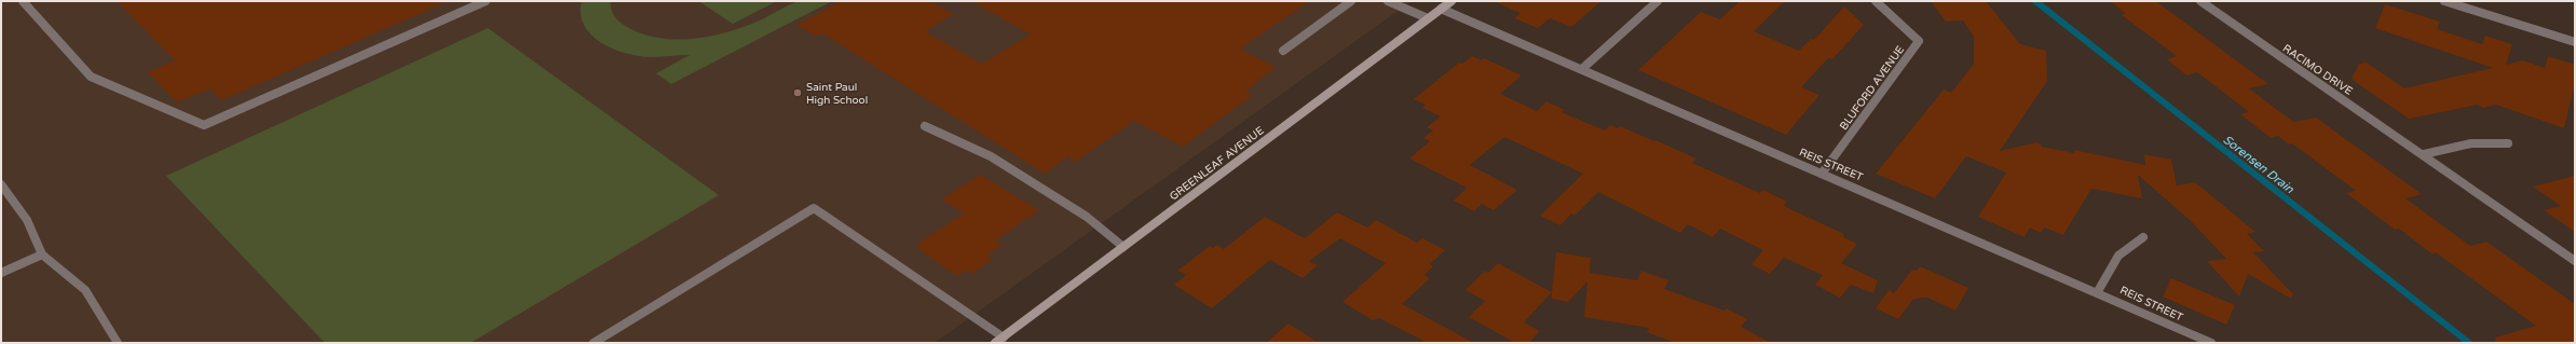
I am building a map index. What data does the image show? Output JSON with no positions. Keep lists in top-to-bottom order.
{
  "streets": {
    "main road": ["GREENLEAF AVENUE"],
    "street": ["RACIMO DRIVE", "BLUFORD AVENUE", "REIS STREET"]
  },
  "crossings": [
    ["BLUFORD AVENUE", "REIS STREET"],
    ["GREENLEAF AVENUE", "REIS STREET"]
  ],
  "water": ["Sorensen Drain"],
  "places": ["Saint Paul High School"]
}
